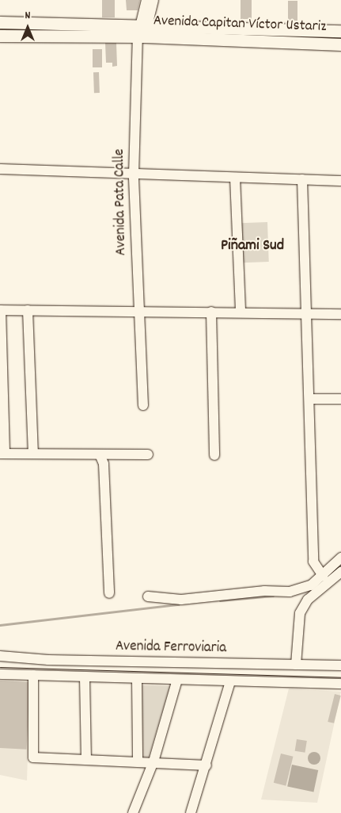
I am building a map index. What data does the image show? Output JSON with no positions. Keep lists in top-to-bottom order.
{
  "streets": {
    "main road": ["Avenida Capitan Víctor Ustariz"],
    "street": ["Avenida Pata Calle", "Avenida Ferroviaria"]
  },
  "crossings": [
    ["Avenida Capitan Víctor Ustariz", "Avenida Pata Calle"]
  ],
  "districts": ["Piñami Sud"],
  "north": "top"
}
